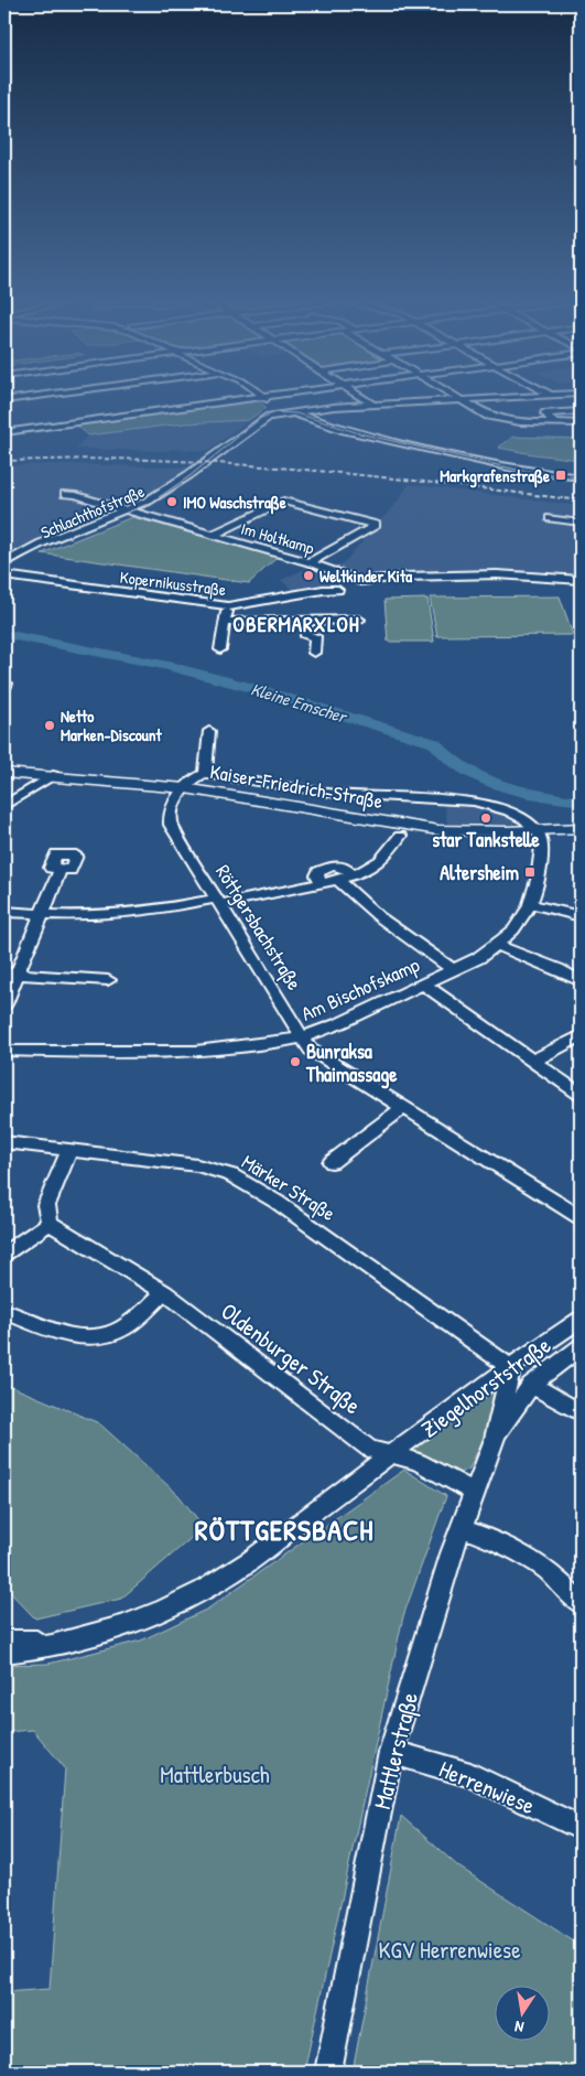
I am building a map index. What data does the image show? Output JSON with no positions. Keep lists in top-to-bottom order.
{
  "streets": {
    "main road": ["Kaiser-Friedrich-Straße"],
    "street": [
      "Schlachthofstraße",
      "Im Holtkamp",
      "Kopernikusstraße",
      "Röttgersbachstraße",
      "Am Bischofskamp",
      "Märker Straße",
      "Oldenburger Straße",
      "Ziegelhorststraße",
      "Mattlerstraße",
      "Herrenwiese"
    ]
  },
  "crossings": [
    ["Schlachthofstraße", "Im Holtkamp"],
    ["Kaiser-Friedrich-Straße", "Röttgersbachstraße"],
    ["Kaiser-Friedrich-Straße", "Am Bischofskamp"],
    ["Röttgersbachstraße", "Am Bischofskamp"],
    ["Märker Straße", "Ziegelhorststraße"],
    ["Märker Straße", "Mattlerstraße"],
    ["Oldenburger Straße", "Ziegelhorststraße"],
    ["Ziegelhorststraße", "Mattlerstraße"],
    ["Mattlerstraße", "Herrenwiese"]
  ],
  "districts": ["OBERMARXLOH", "RÖTTGERSBACH"],
  "water": ["Kleine Emscher"],
  "parks": ["Mattlerbusch", "KGV Herrenwiese"],
  "places": {
    "transit": ["Markgrafenstraße", "Altersheim"],
    "other": [
      "IMO Waschstraße",
      "Weltkinder Kita",
      "Netto Marken-Discount",
      "star Tankstelle",
      "Bunraksa Thaimassage"
    ]
  },
  "north": "bottom"
}
